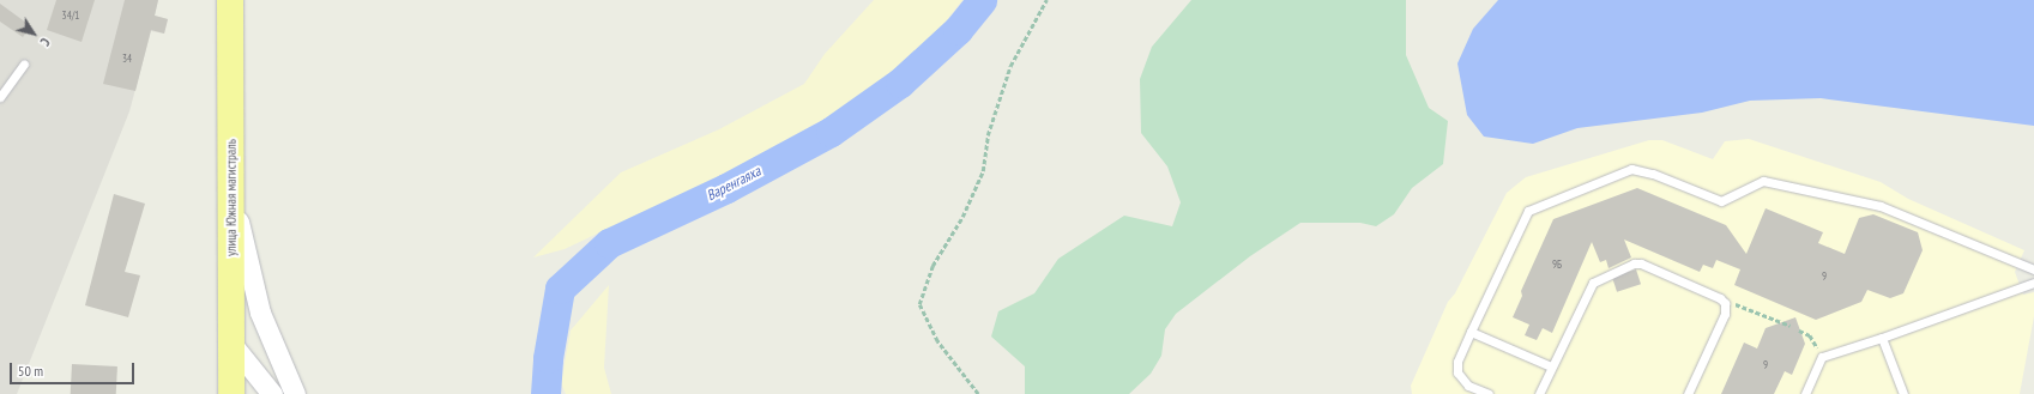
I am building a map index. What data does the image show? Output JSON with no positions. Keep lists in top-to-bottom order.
{
  "streets": {
    "highway": ["улица Южная магистраль"]
  },
  "water": ["Варенгаяха"],
  "house_numbers": [
    "34/1",
    "34",
    "9Б",
    "9",
    "9"
  ],
  "scale_bar": "50 m",
  "north": "bottom right"
}
